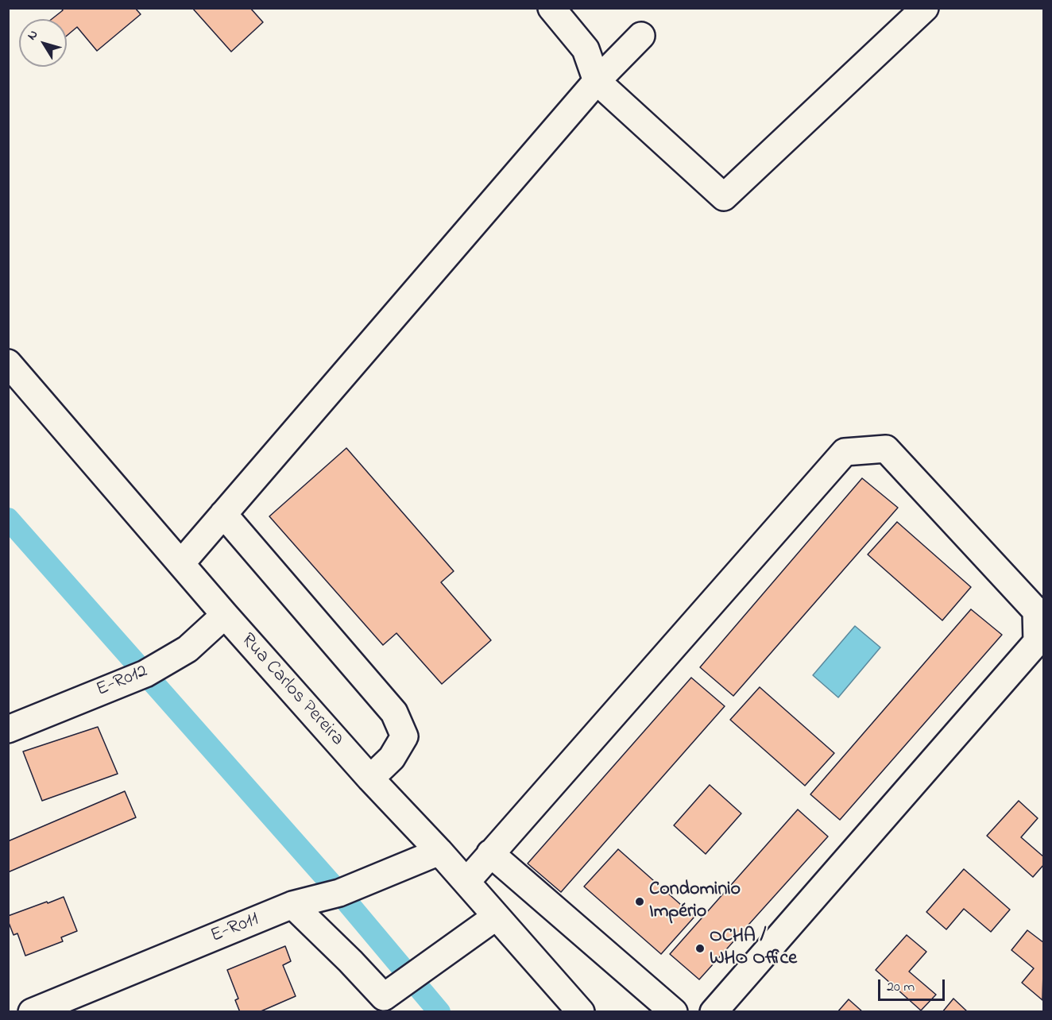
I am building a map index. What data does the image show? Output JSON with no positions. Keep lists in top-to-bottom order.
{
  "streets": {
    "street": ["E-R012", "Rua Carlos Pereira", "E-R011"]
  },
  "crossings": [
    ["E-R012", "Rua Carlos Pereira"],
    ["Rua Carlos Pereira", "E-R011"]
  ],
  "places": ["Condominio Império", "OCHA / WHO Office"],
  "scale_bar": "20 m",
  "north": "top left"
}
